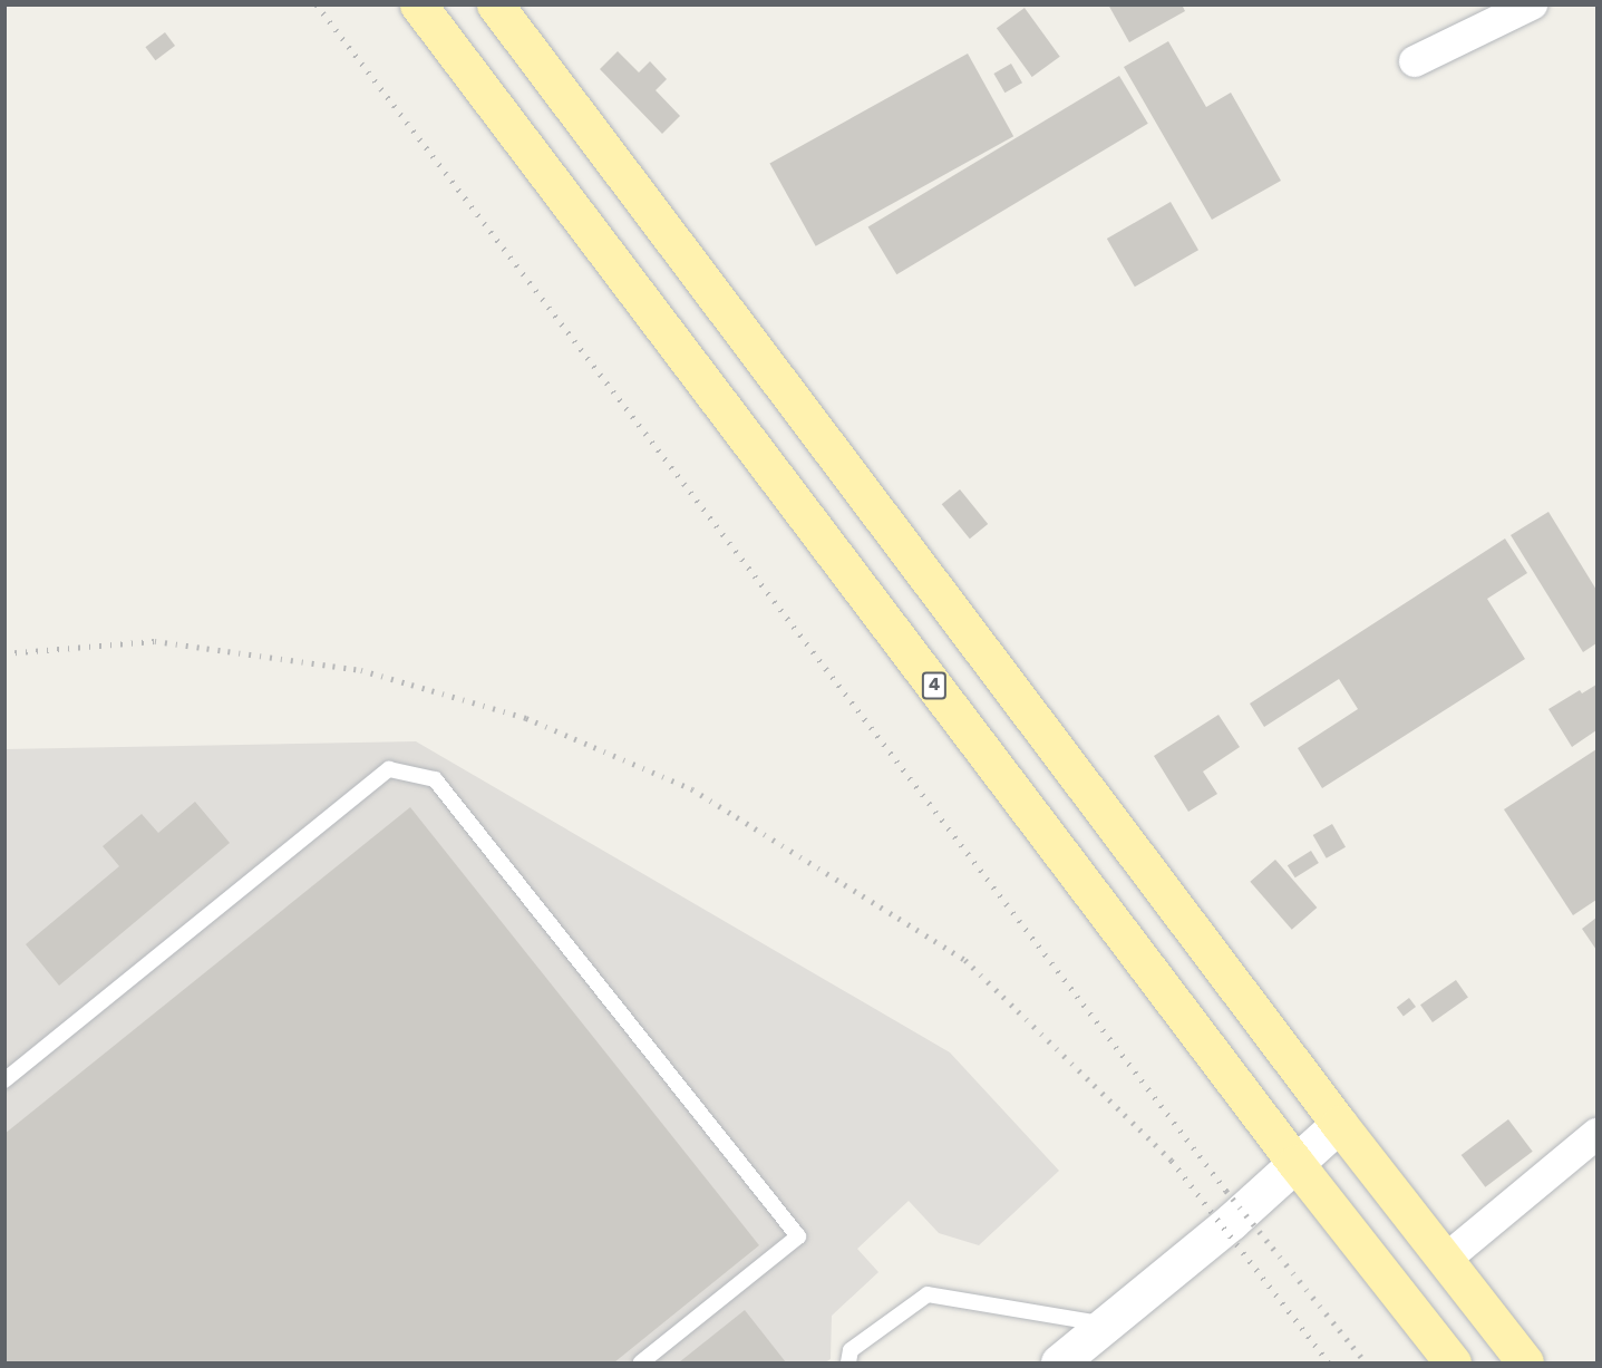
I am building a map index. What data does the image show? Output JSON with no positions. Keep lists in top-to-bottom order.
{
  "streets": {
    "main road": ["4"]
  }
}
